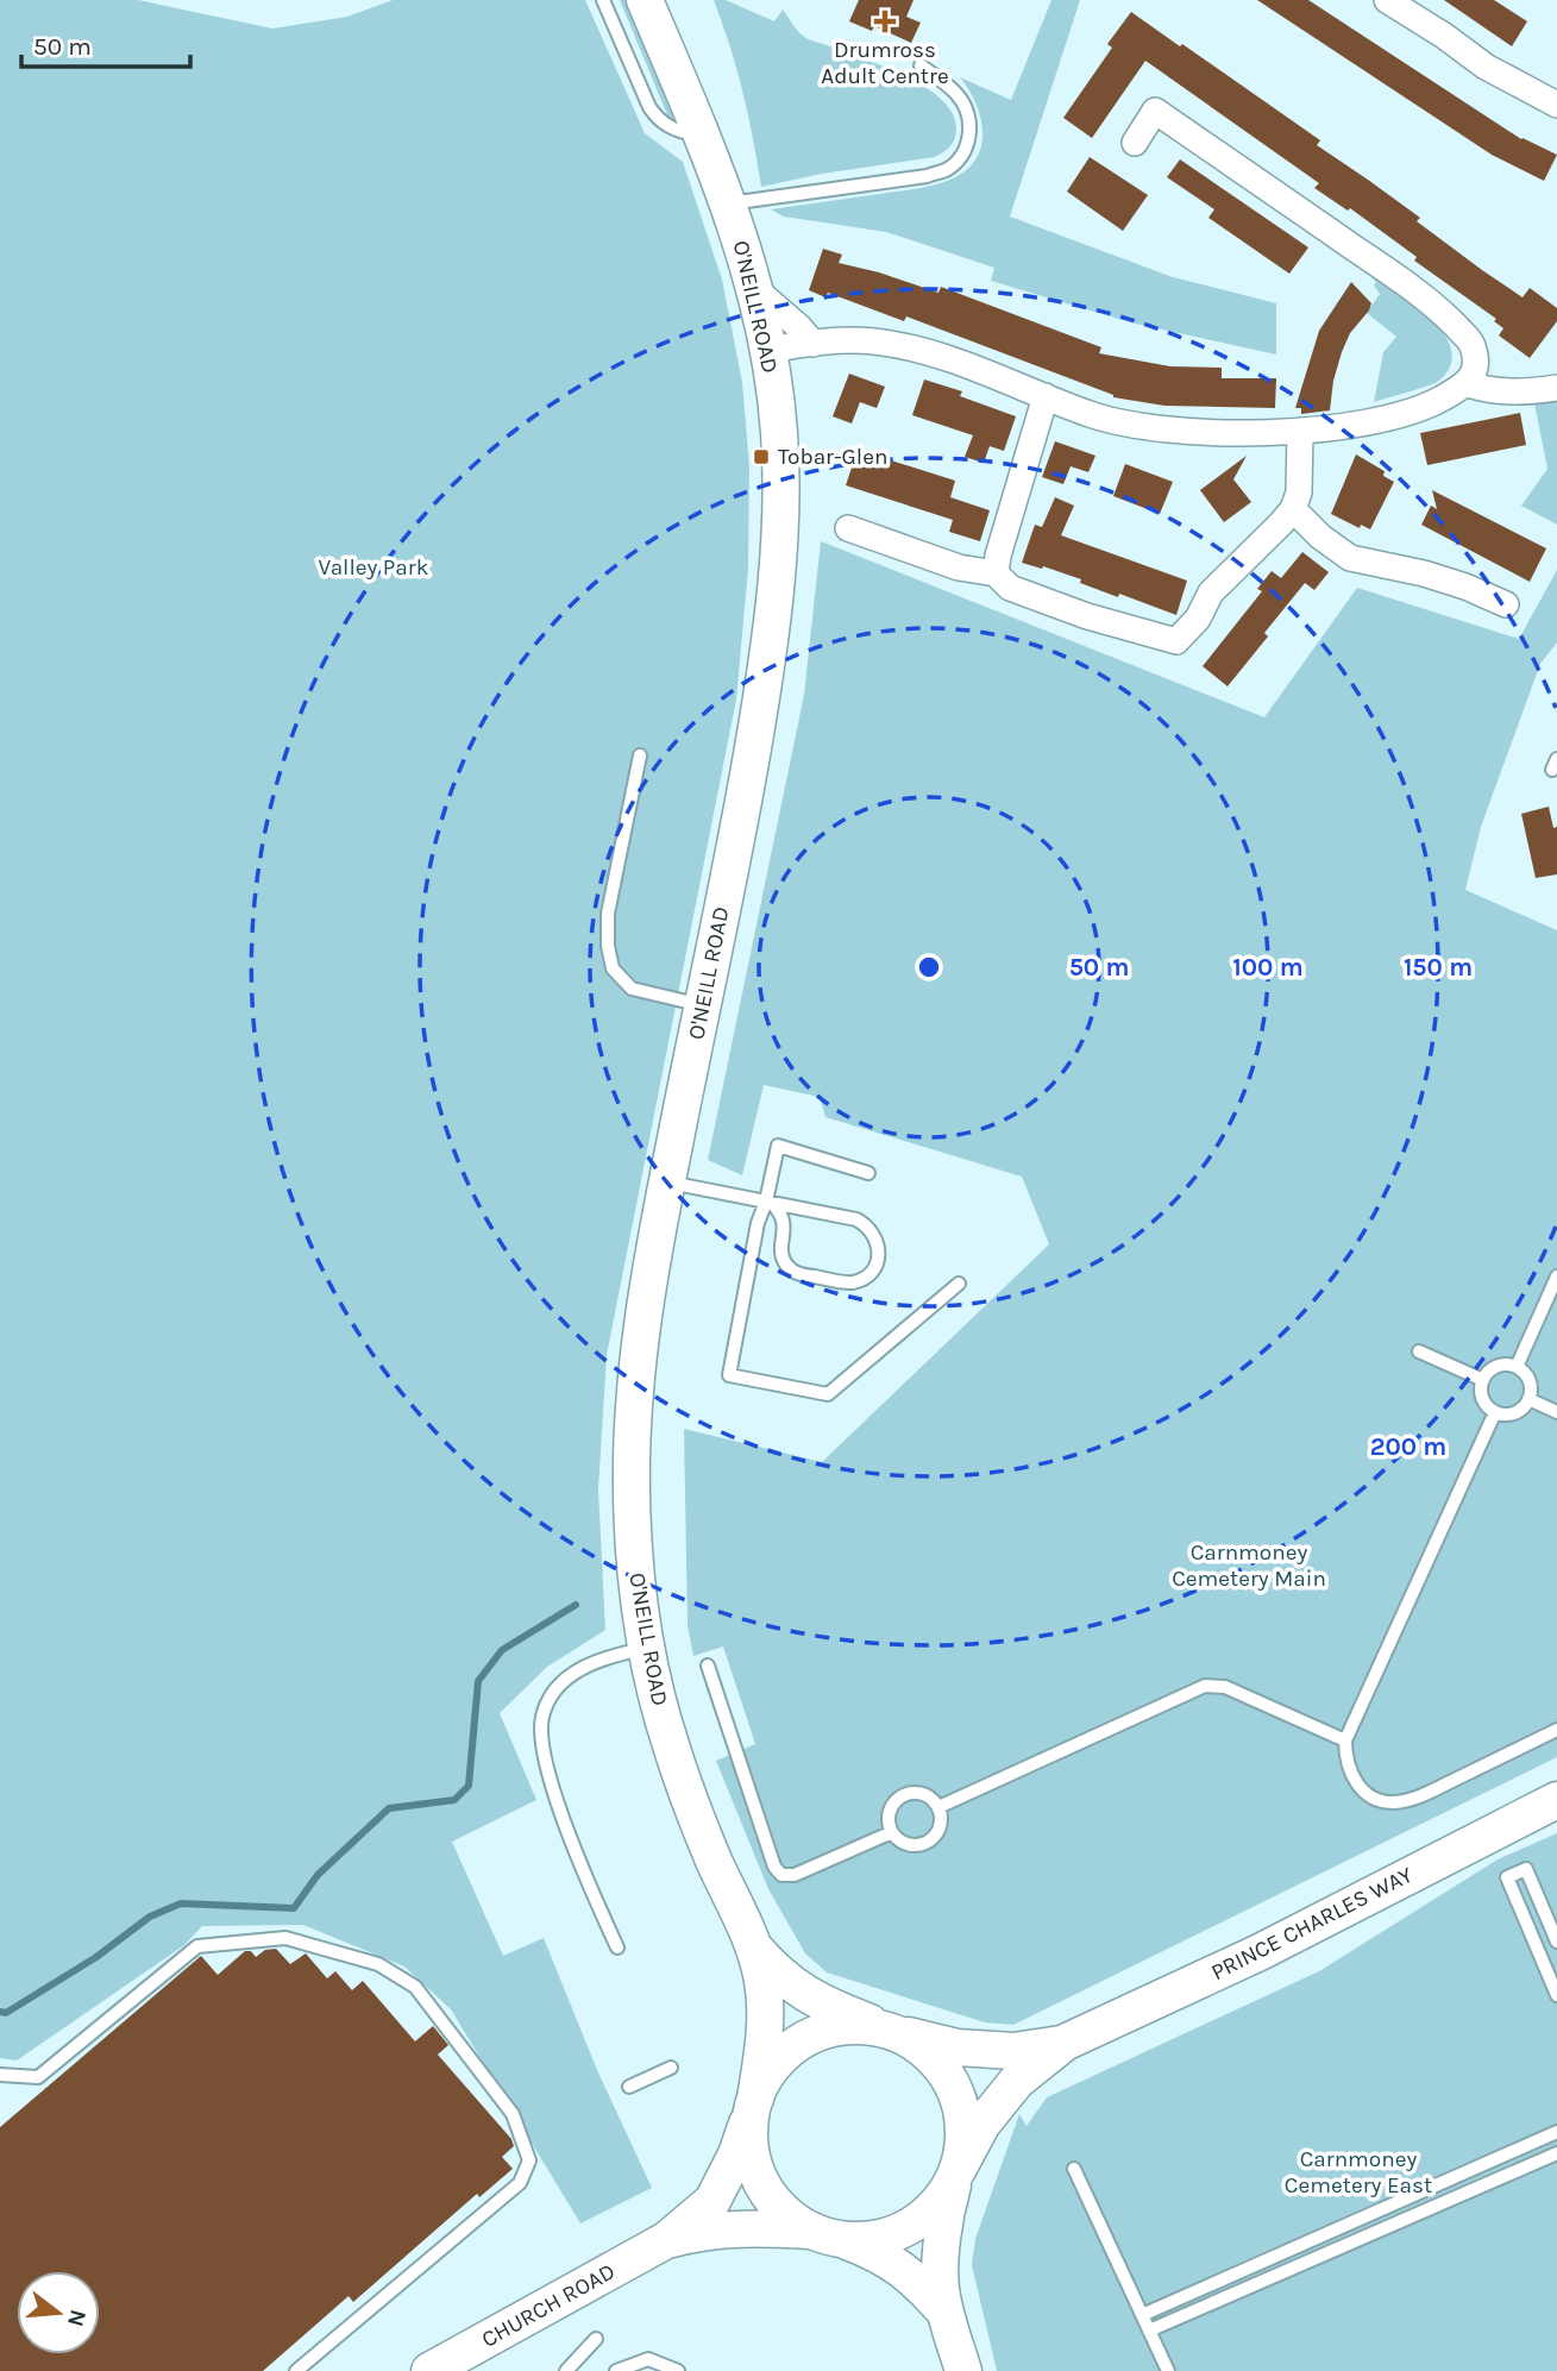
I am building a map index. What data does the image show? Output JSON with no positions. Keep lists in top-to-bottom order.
{
  "streets": {
    "main road": ["O'NEILL ROAD", "PRINCE CHARLES WAY", "CHURCH ROAD"]
  },
  "crossings": [
    ["O'NEILL ROAD", "PRINCE CHARLES WAY"],
    ["O'NEILL ROAD", "CHURCH ROAD"],
    ["PRINCE CHARLES WAY", "CHURCH ROAD"]
  ],
  "parks": ["Valley Park", "Carnmoney Cemetery Main", "Carnmoney Cemetery East"],
  "places": {
    "health": ["Drumross Adult Centre"],
    "transit": ["Tobar-Glen"]
  },
  "scale_bar": "50 m",
  "north": "right",
  "rings": [
    "50 m",
    "100 m",
    "150 m",
    "200 m"
  ]
}
